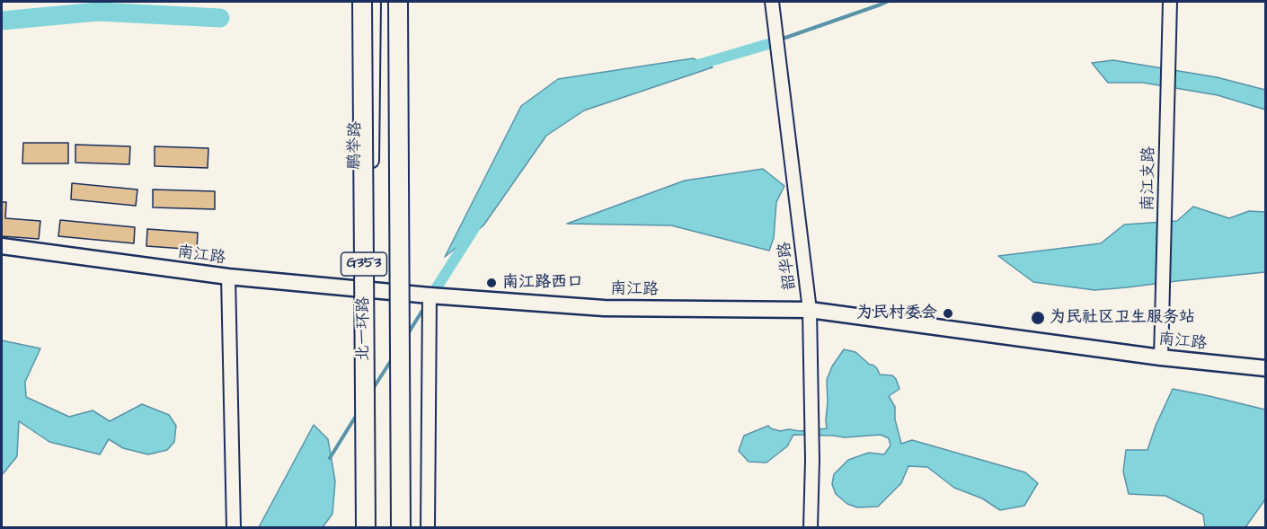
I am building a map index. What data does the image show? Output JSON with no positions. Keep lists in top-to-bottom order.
{
  "streets": {
    "highway": ["G353", "北一环路"],
    "main road": ["南江路"],
    "street": ["鹏举路", "南江支路", "韶华路"]
  },
  "crossings": [
    ["鹏举路", "南江路"],
    ["南江支路", "南江路"],
    ["南江路", "韶华路"]
  ],
  "places": ["南江路西口", "为民村委会", "为民社区卫生服务站"]
}
